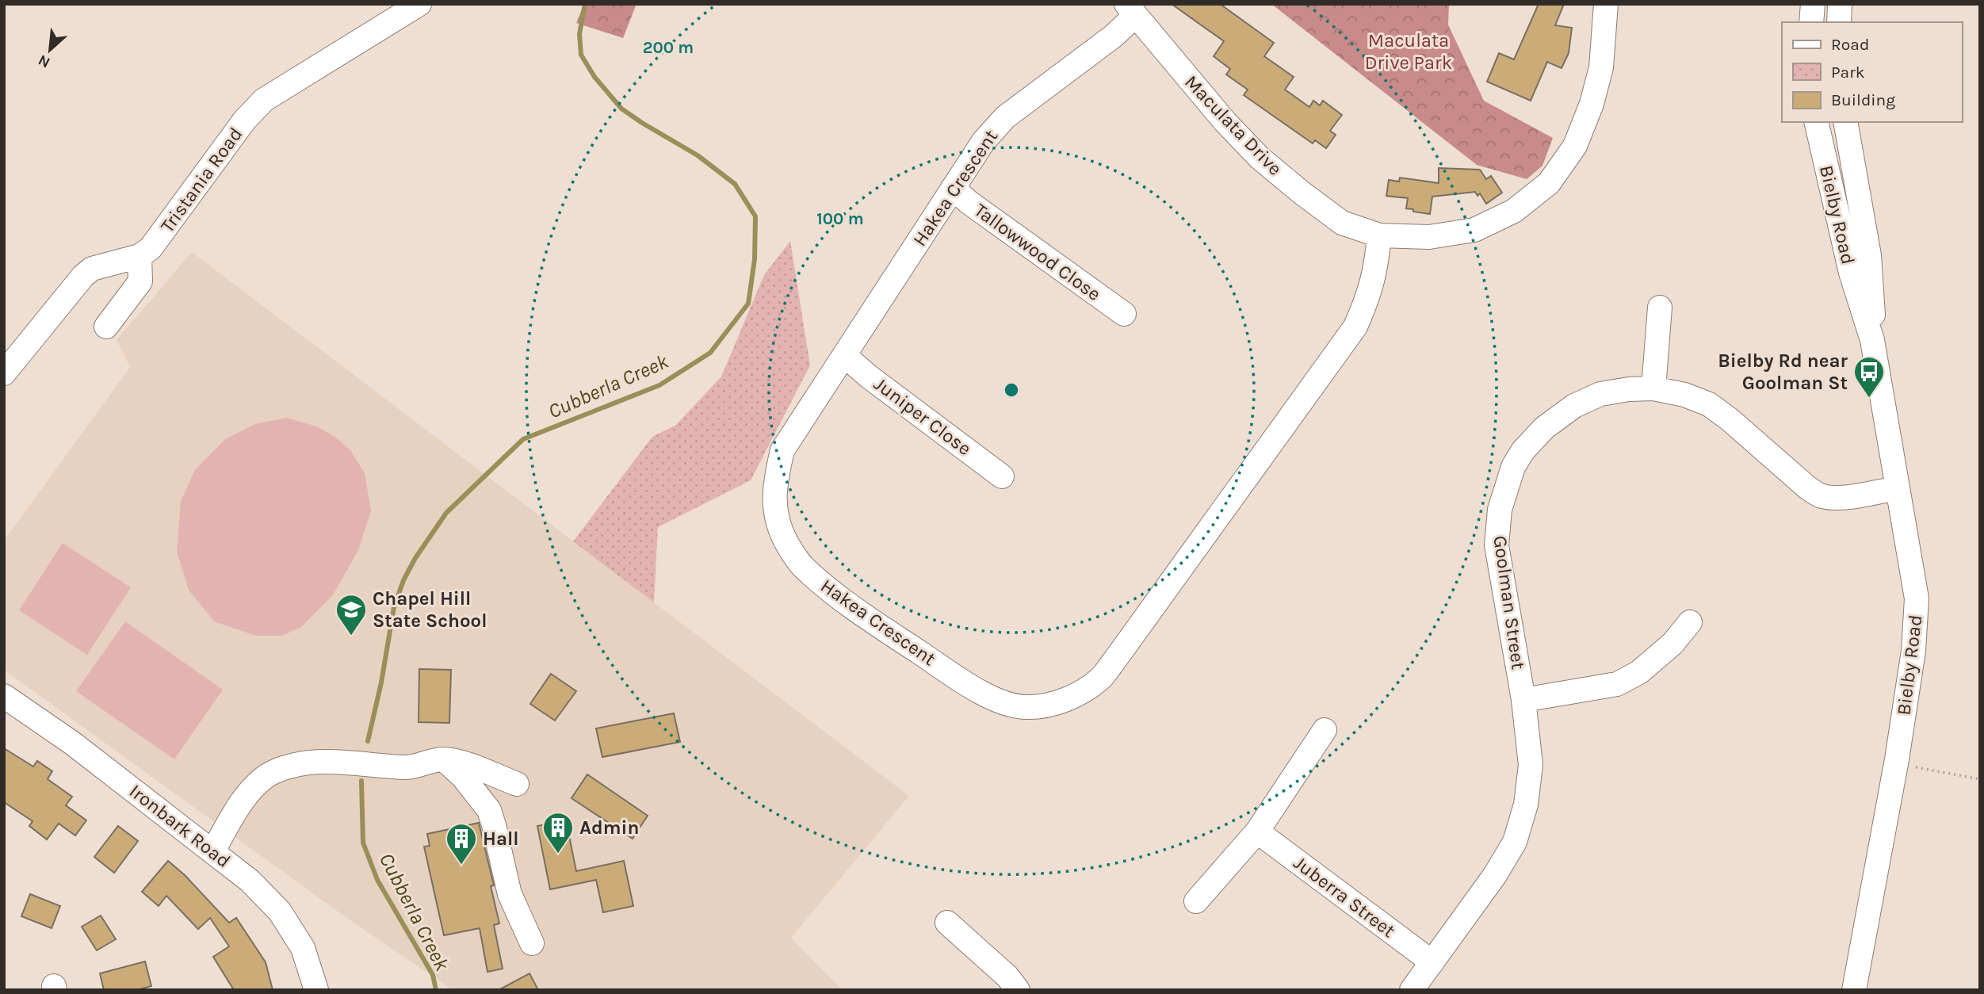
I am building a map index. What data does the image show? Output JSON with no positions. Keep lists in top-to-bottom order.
{
  "streets": {
    "street": [
      "Maculata Drive",
      "Tristania Road",
      "Hakea Crescent",
      "Bielby Road",
      "Tallowwood Close",
      "Juniper Close",
      "Goolman Street",
      "Ironbark Road",
      "Juberra Street"
    ]
  },
  "crossings": [
    ["Maculata Drive", "Hakea Crescent"],
    ["Hakea Crescent", "Tallowwood Close"],
    ["Hakea Crescent", "Juniper Close"],
    ["Bielby Road", "Goolman Street"],
    ["Goolman Street", "Juberra Street"]
  ],
  "water": ["Cubberla Creek"],
  "parks": ["Maculata Drive Park"],
  "places": {
    "bus stop": ["Bielby Rd near Goolman St"],
    "school or university": ["Chapel Hill State School"],
    "building": ["Admin", "Hall"]
  },
  "legend": ["Road", "Park", "Building"],
  "north": "bottom left",
  "rings": ["200 m", "100 m"]
}
